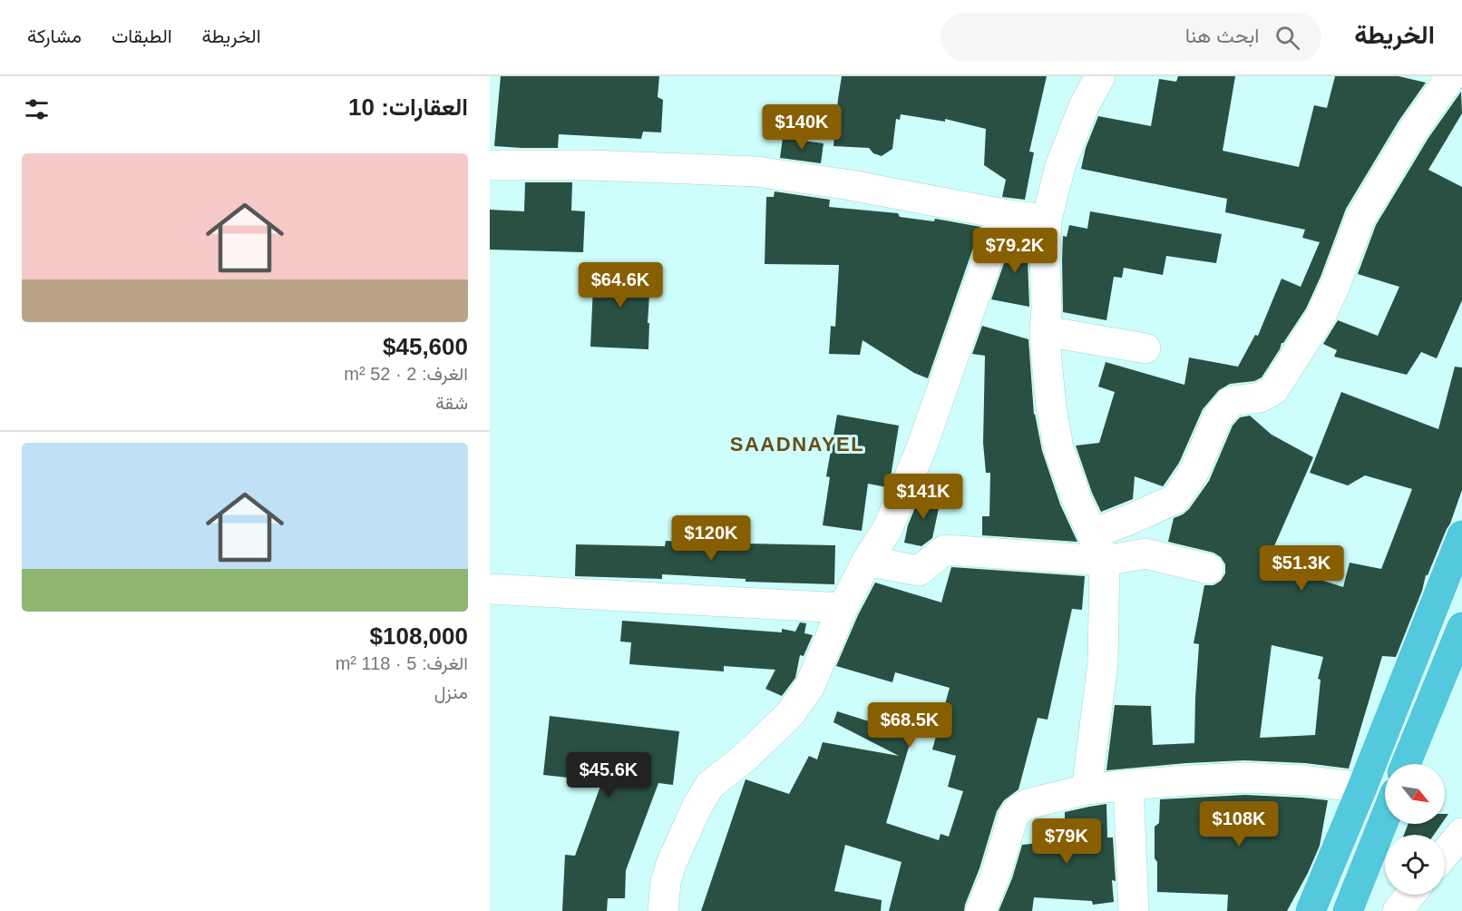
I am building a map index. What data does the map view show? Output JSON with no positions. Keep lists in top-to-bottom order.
{
  "districts": ["SAADNAYEL"],
  "north": "bottom right",
  "page": {
    "header": "الخريطة",
    "search": "ابحث هنا",
    "nav": ["الخريطة", "الطبقات", "مشاركة"],
    "heading": "العقارات: 10",
    "price": [
      "$140K",
      "$79.2K",
      "$64.6K",
      "$141K",
      "$120K",
      "$51.3K",
      "$68.5K",
      "$45.6K",
      "$108K",
      "$79K"
    ],
    "list": [
      {
        "name": "$45,600",
        "note": "الغرف: 2 · 52 m² · شقة"
      },
      {
        "name": "$108,000",
        "note": "الغرف: 5 · 118 m² · منزل"
      }
    ]
  }
}
